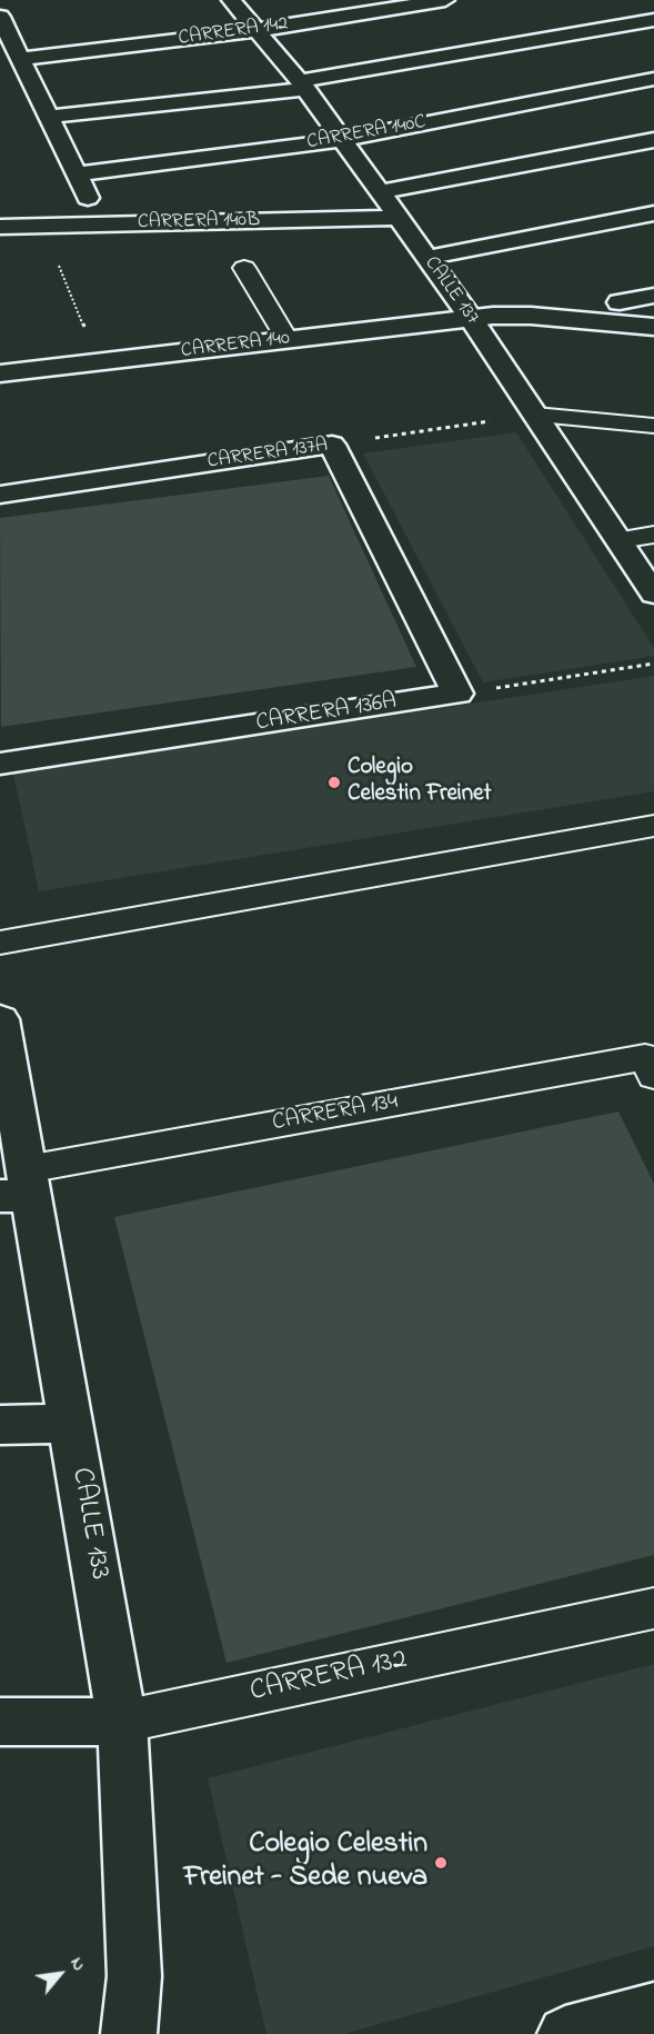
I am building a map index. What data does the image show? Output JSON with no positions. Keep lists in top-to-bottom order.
{
  "streets": {
    "street": [
      "CARRERA 142",
      "CARRERA 140C",
      "CARRERA 140B",
      "CALLE 137",
      "CARRERA 140",
      "CARRERA 137A",
      "CARRERA 136A",
      "CALLE 133",
      "CARRERA 132"
    ],
    "lane": ["CARRERA 134"]
  },
  "crossings": [
    ["CARRERA 142", "CALLE 137"],
    ["CARRERA 140C", "CALLE 137"],
    ["CARRERA 140B", "CALLE 137"],
    ["CALLE 137", "CARRERA 140"],
    ["CALLE 137", "CARRERA 137A"],
    ["CARRERA 134", "CALLE 133"],
    ["CALLE 133", "CARRERA 132"]
  ],
  "places": ["Colegio Celestin Freinet", "Colegio Celestin Freinet - Sede nueva"],
  "north": "top right"
}
